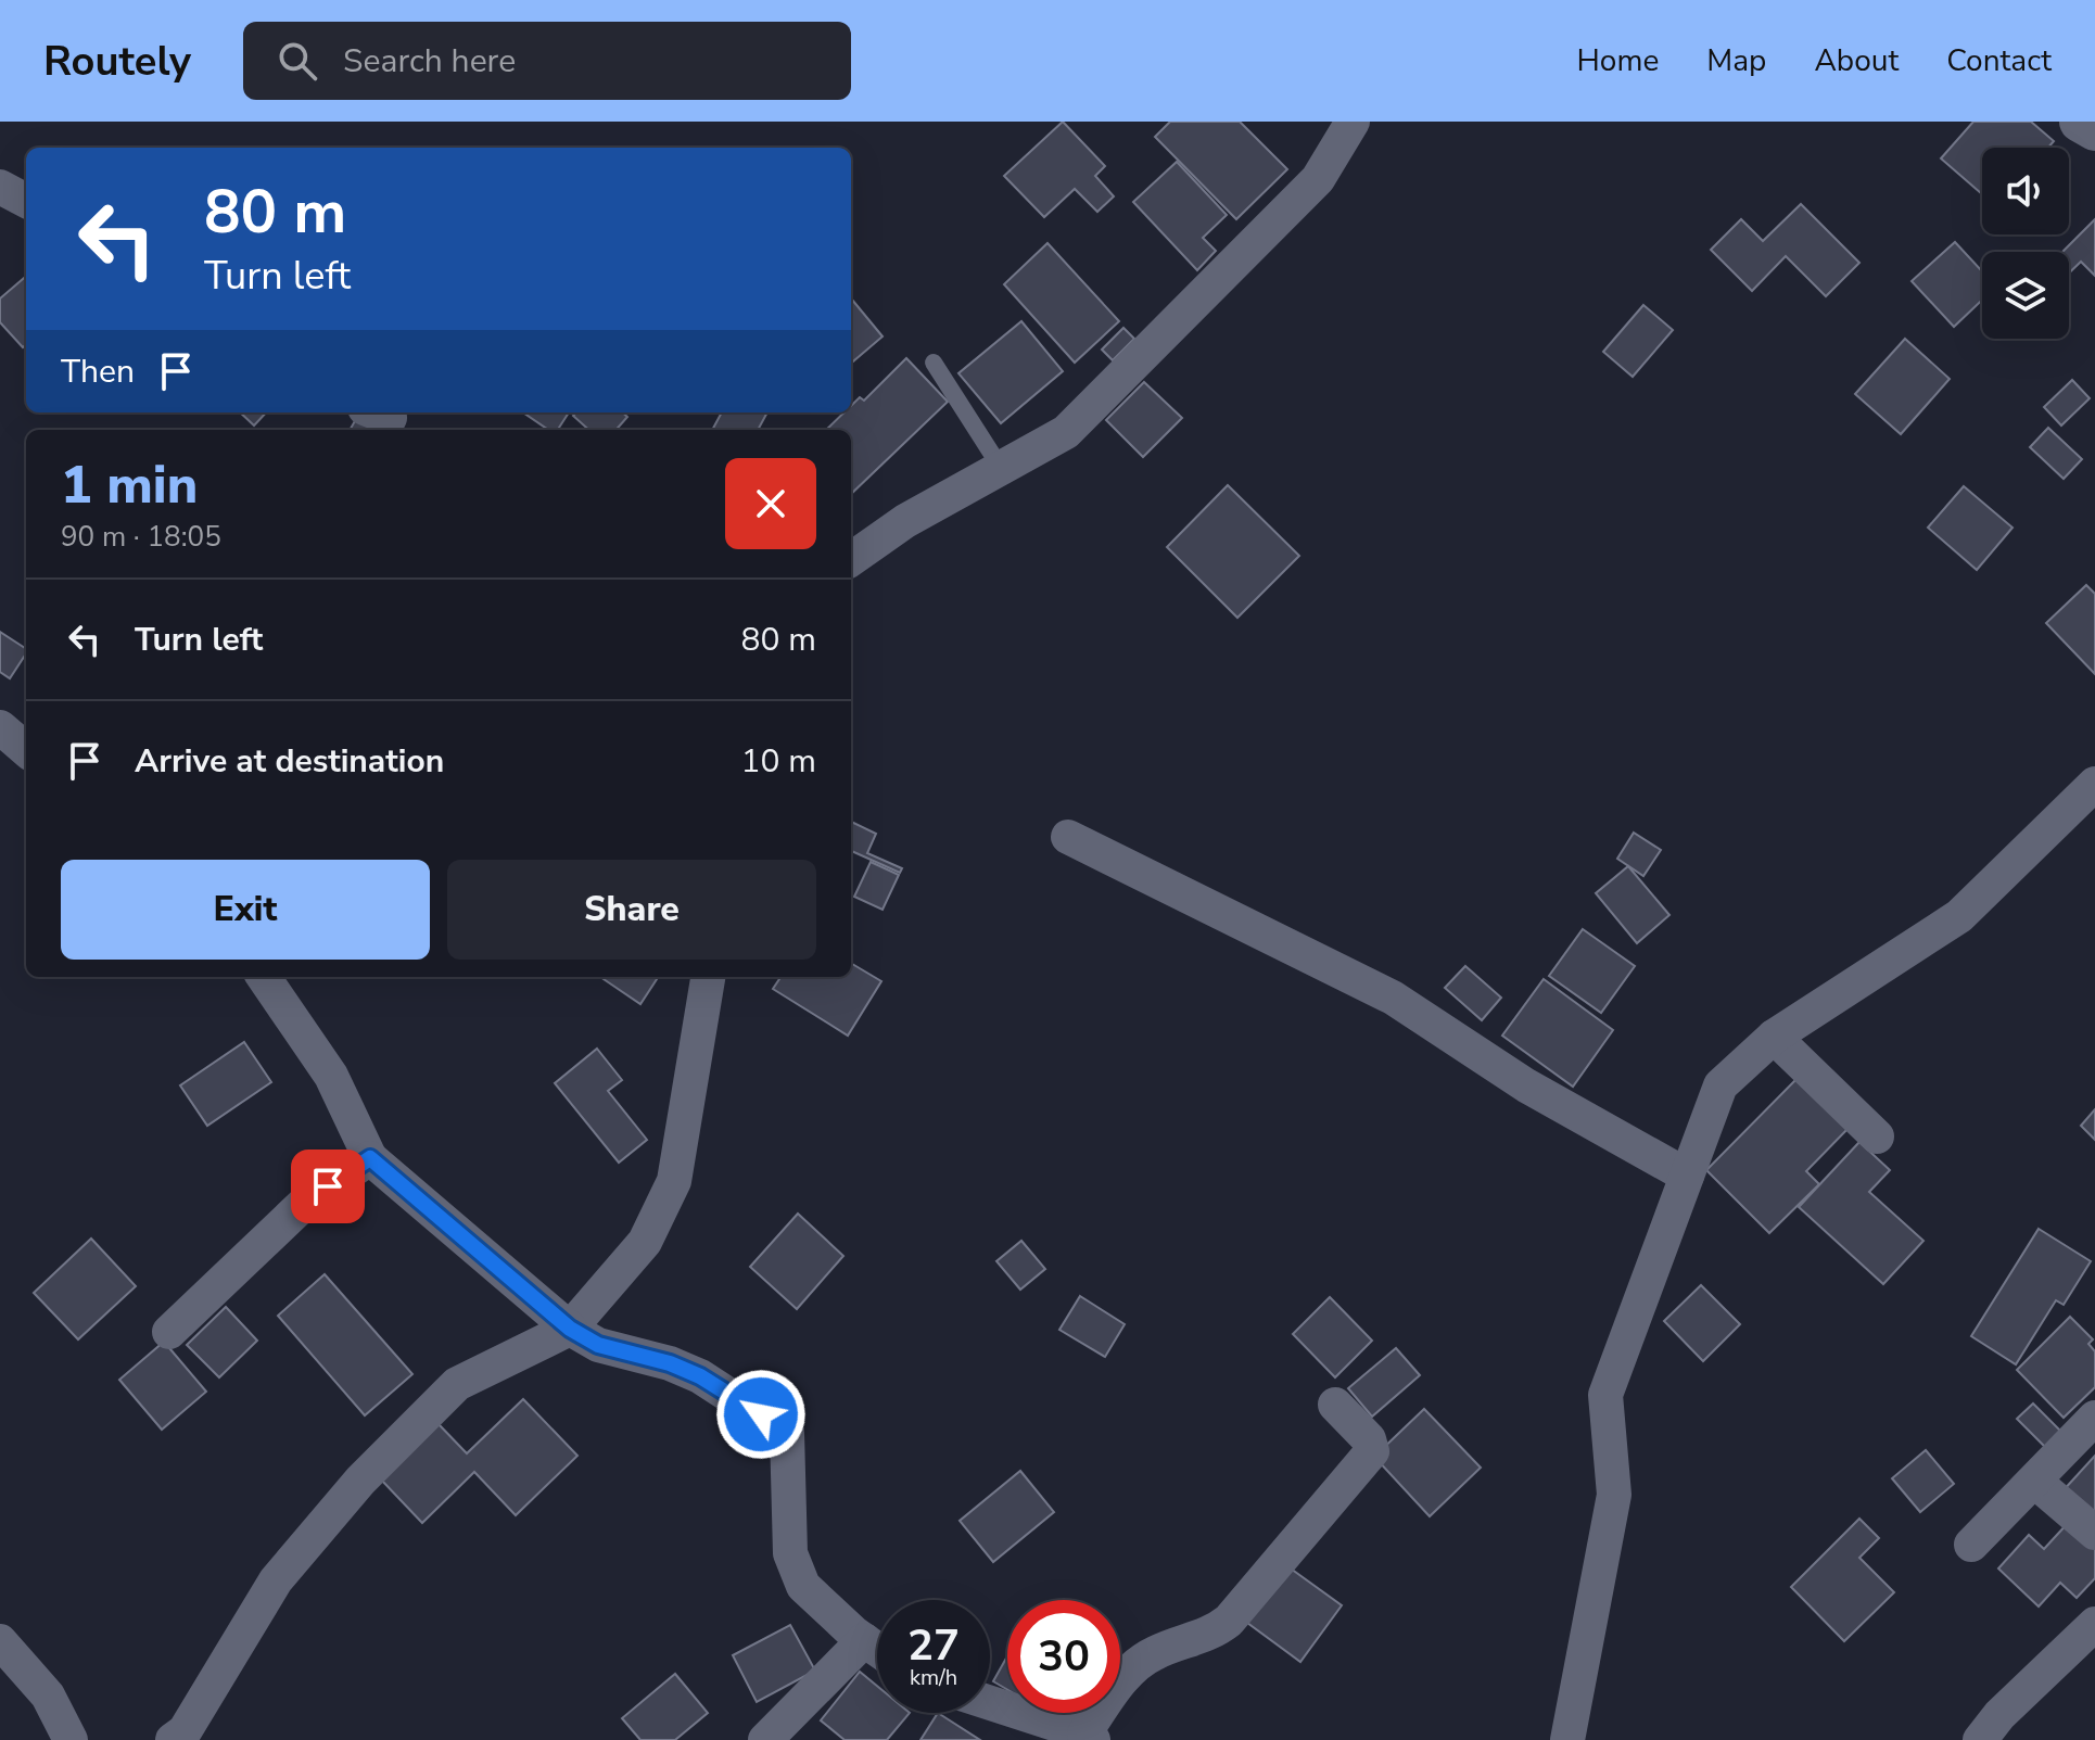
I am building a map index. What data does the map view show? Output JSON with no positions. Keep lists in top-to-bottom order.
{
  "page": {
    "header": "Routely",
    "search": "Search here",
    "nav": [
      "Home",
      "Map",
      "About",
      "Contact"
    ],
    "turn": ["80 m", "Turn left"],
    "then": "Then",
    "heading": ["1 min", "90 m · 18:05"],
    "list": [
      {
        "name": "Turn left",
        "value": "80 m"
      },
      {
        "name": "Arrive at destination",
        "value": "10 m"
      }
    ],
    "buttons": ["Exit", "Share"],
    "speed": "27 km/h",
    "limit": "30"
  }
}
